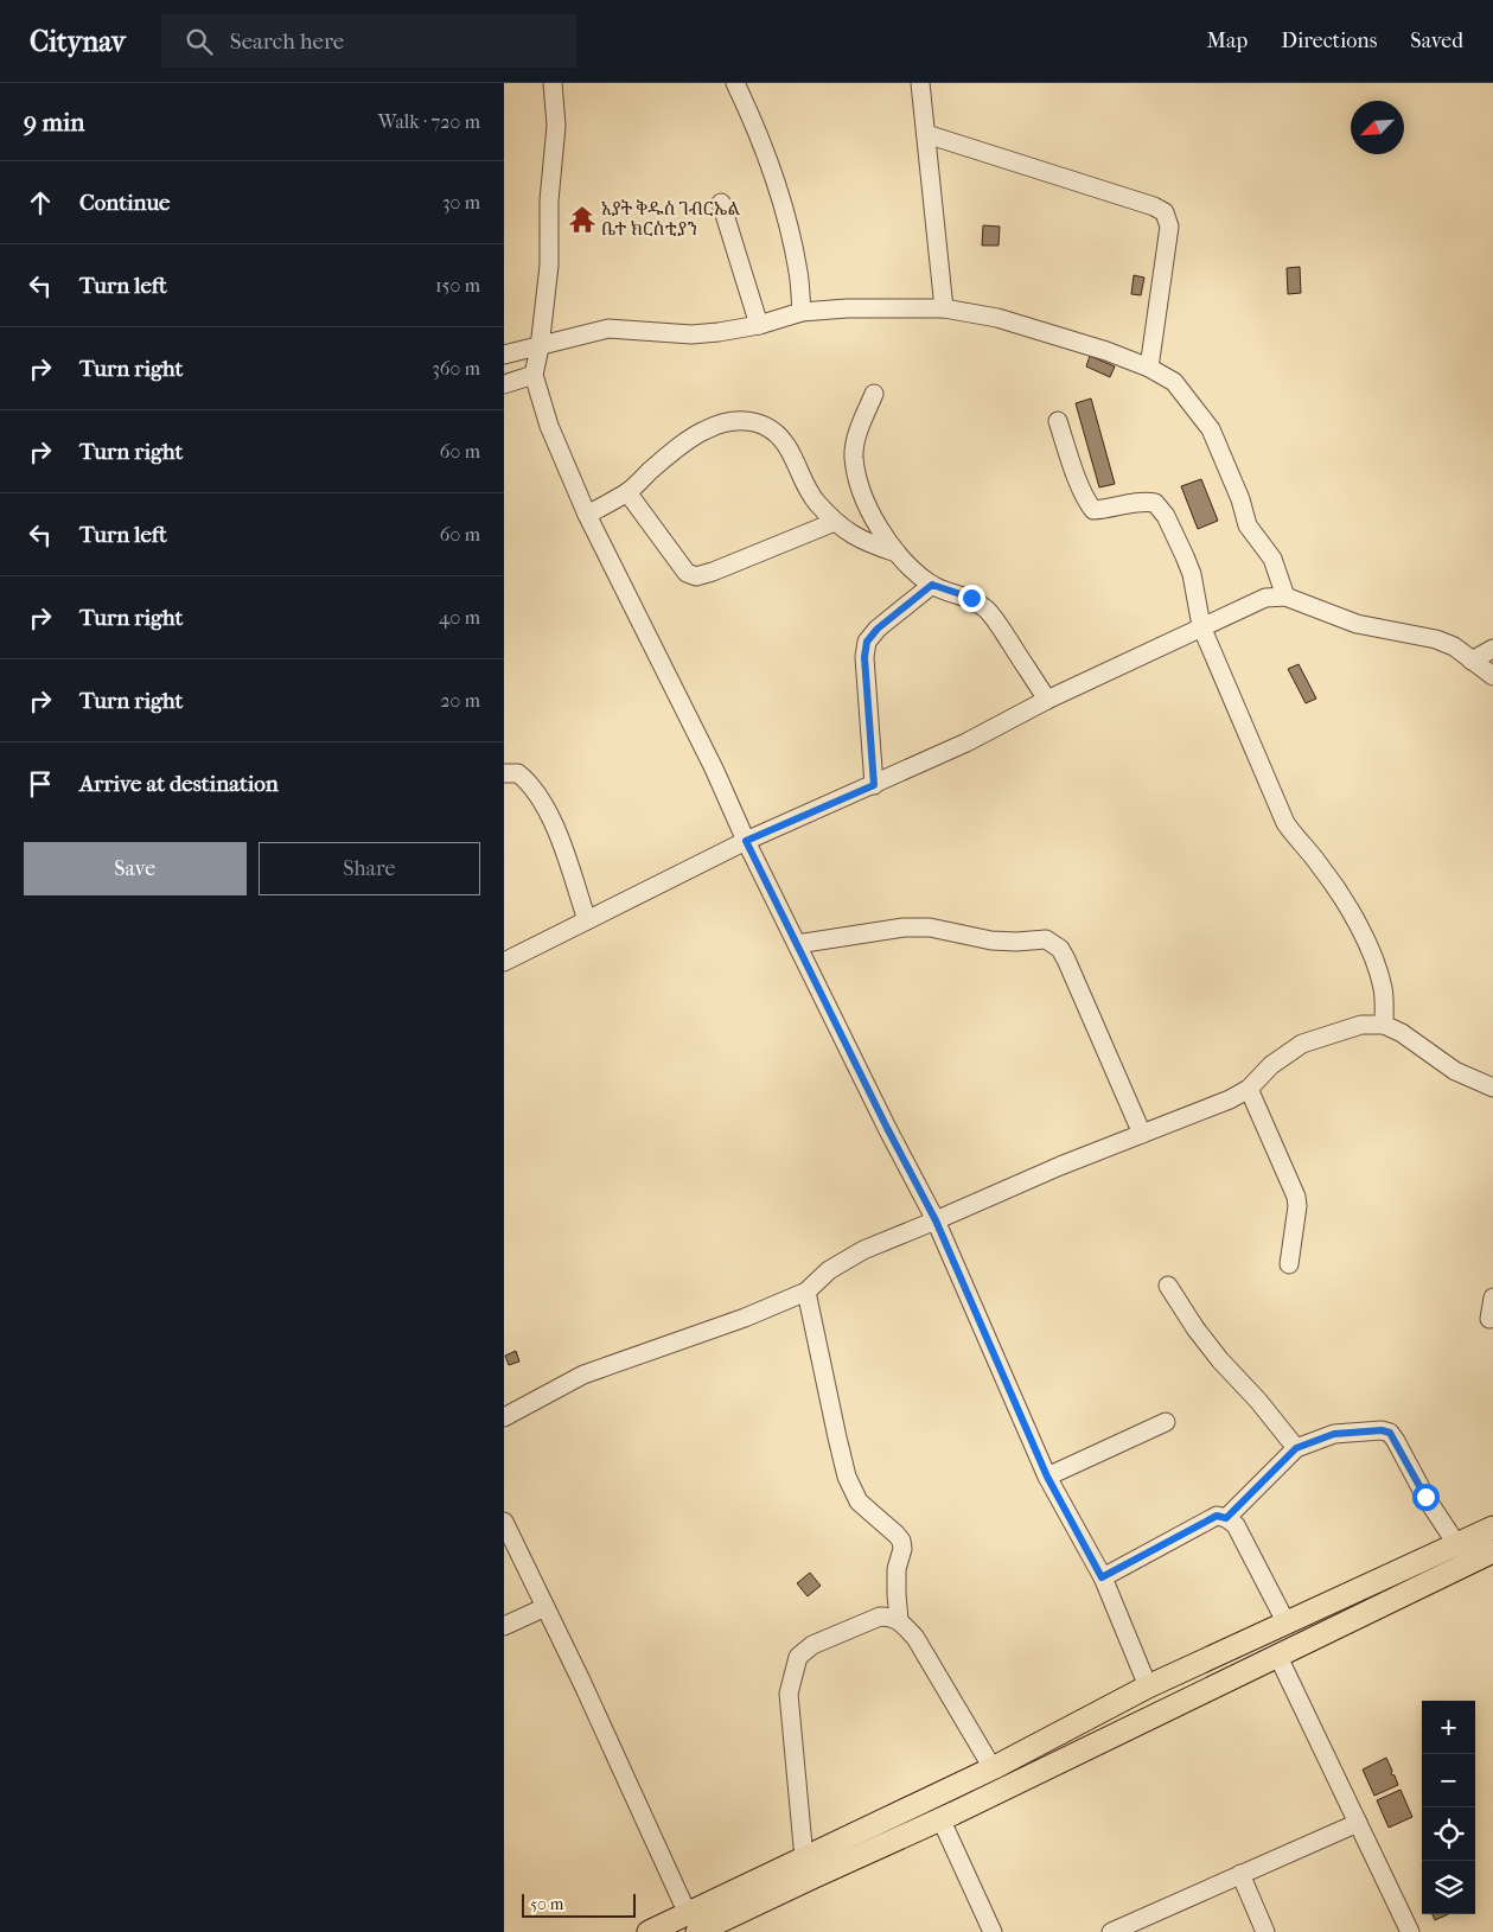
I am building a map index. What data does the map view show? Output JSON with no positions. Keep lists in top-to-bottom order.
{
  "places": {
    "temple": ["አያት ቅዱስ ገብርኤል ቤተ ክርስቲያን"]
  },
  "scale_bar": "50 m",
  "north": "bottom left",
  "page": {
    "header": "Citynav",
    "search": "Search here",
    "nav": ["Map", "Directions", "Saved"],
    "heading": ["9 min", "Walk · 720 m"],
    "list": [
      ["Continue", "30 m"],
      ["Turn left", "150 m"],
      ["Turn right", "360 m"],
      ["Turn right", "60 m"],
      ["Turn left", "60 m"],
      ["Turn right", "40 m"],
      ["Turn right", "20 m"],
      "Arrive at destination"
    ],
    "buttons": ["Save", "Share"],
    "map_buttons": ["+", "−"],
    "scale": "50 m"
  }
}
